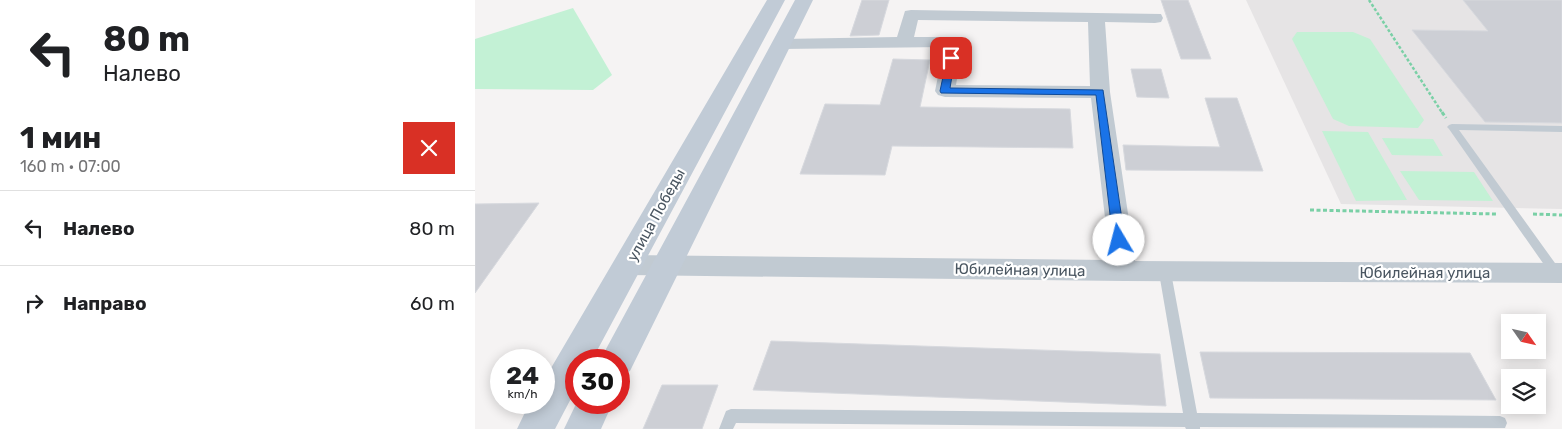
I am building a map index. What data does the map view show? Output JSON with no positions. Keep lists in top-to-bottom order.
{
  "streets": {
    "street": ["улица Победы", "Юбилейная улица"]
  },
  "crossings": [
    ["улица Победы", "Юбилейная улица"]
  ],
  "north": "bottom right",
  "page": {
    "turn": ["80 m", "Налево"],
    "heading": ["1 мин", "160 m · 07:00"],
    "list": [
      {
        "name": "Налево",
        "value": "80 m"
      },
      {
        "name": "Направо",
        "value": "60 m"
      }
    ],
    "speed": "24 km/h",
    "limit": "30"
  }
}
